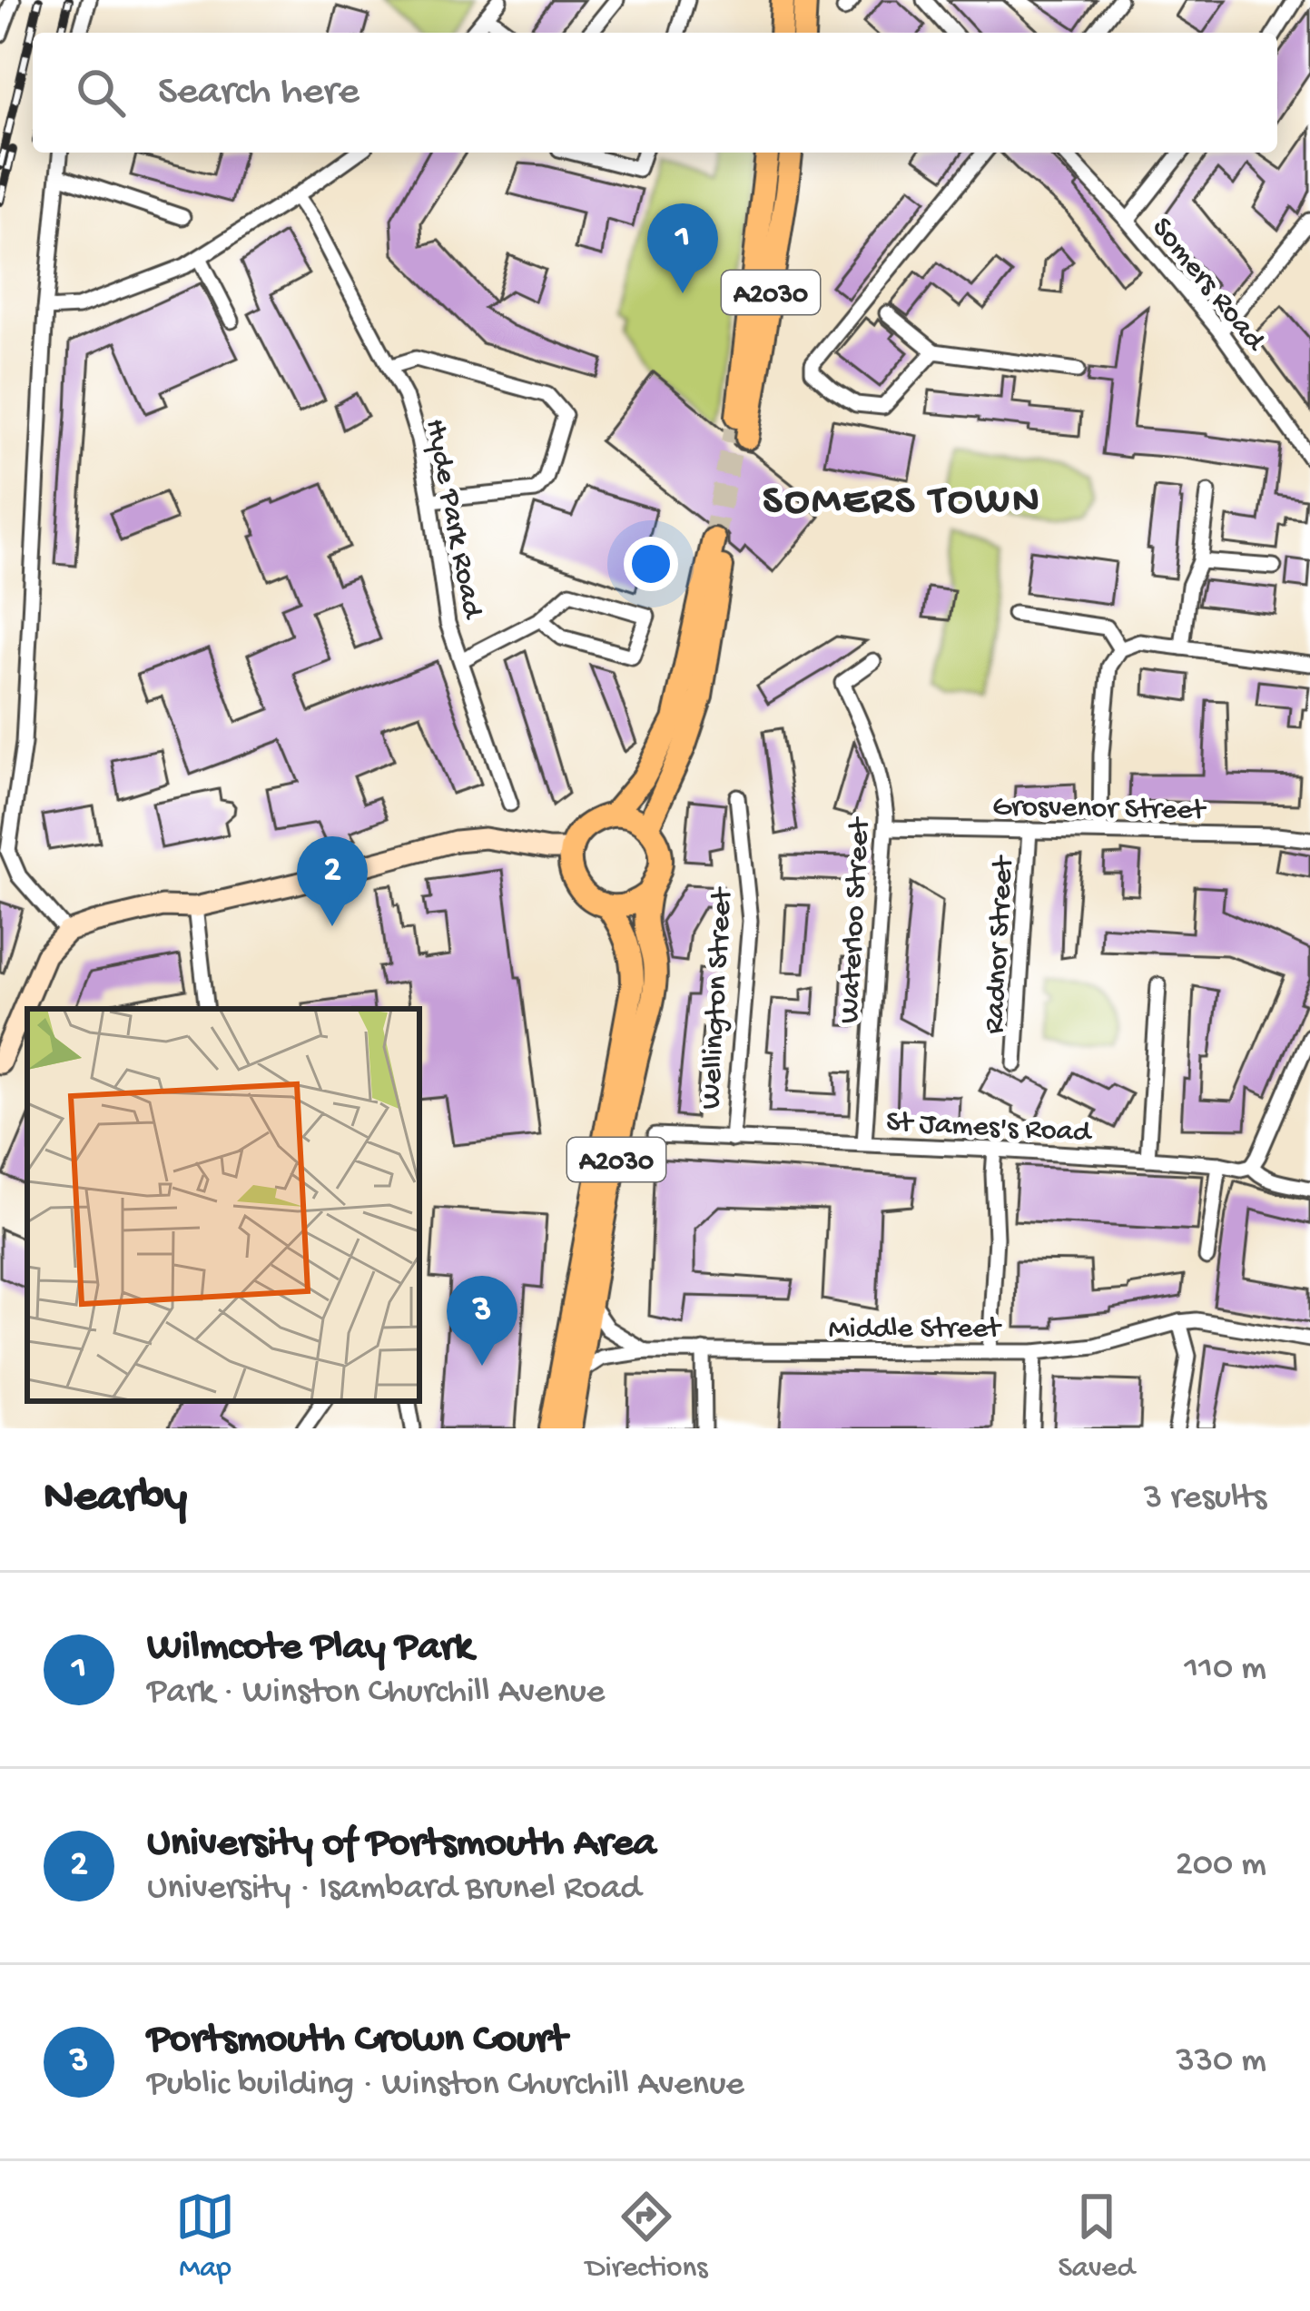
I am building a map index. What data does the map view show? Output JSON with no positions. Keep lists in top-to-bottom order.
{
  "streets": {
    "main road": ["A2030"],
    "street": [
      "Somers Road",
      "Hyde Park Road",
      "Grosvenor Street",
      "Waterloo Street",
      "Radnor Street",
      "Wellington Street",
      "St James's Road",
      "Middle Street"
    ]
  },
  "crossings": [
    ["A2030", "Middle Street"],
    ["Grosvenor Street", "Waterloo Street"],
    ["Grosvenor Street", "Radnor Street"],
    ["Waterloo Street", "St James's Road"],
    ["Wellington Street", "St James's Road"]
  ],
  "districts": ["SOMERS TOWN"],
  "page": {
    "search": "Search here",
    "pins": ["1", "2", "3"],
    "heading": ["Nearby", "3 results"],
    "list": [
      {
        "mark": "1",
        "name": "Wilmcote Play Park",
        "note": "Park · Winston Churchill Avenue",
        "value": "110 m"
      },
      {
        "mark": "2",
        "name": "University of Portsmouth Area",
        "note": "University · Isambard Brunel Road",
        "value": "200 m"
      },
      {
        "mark": "3",
        "name": "Portsmouth Crown Court",
        "note": "Public building · Winston Churchill Avenue",
        "value": "330 m"
      }
    ],
    "nav": ["Map", "Directions", "Saved"]
  }
}
